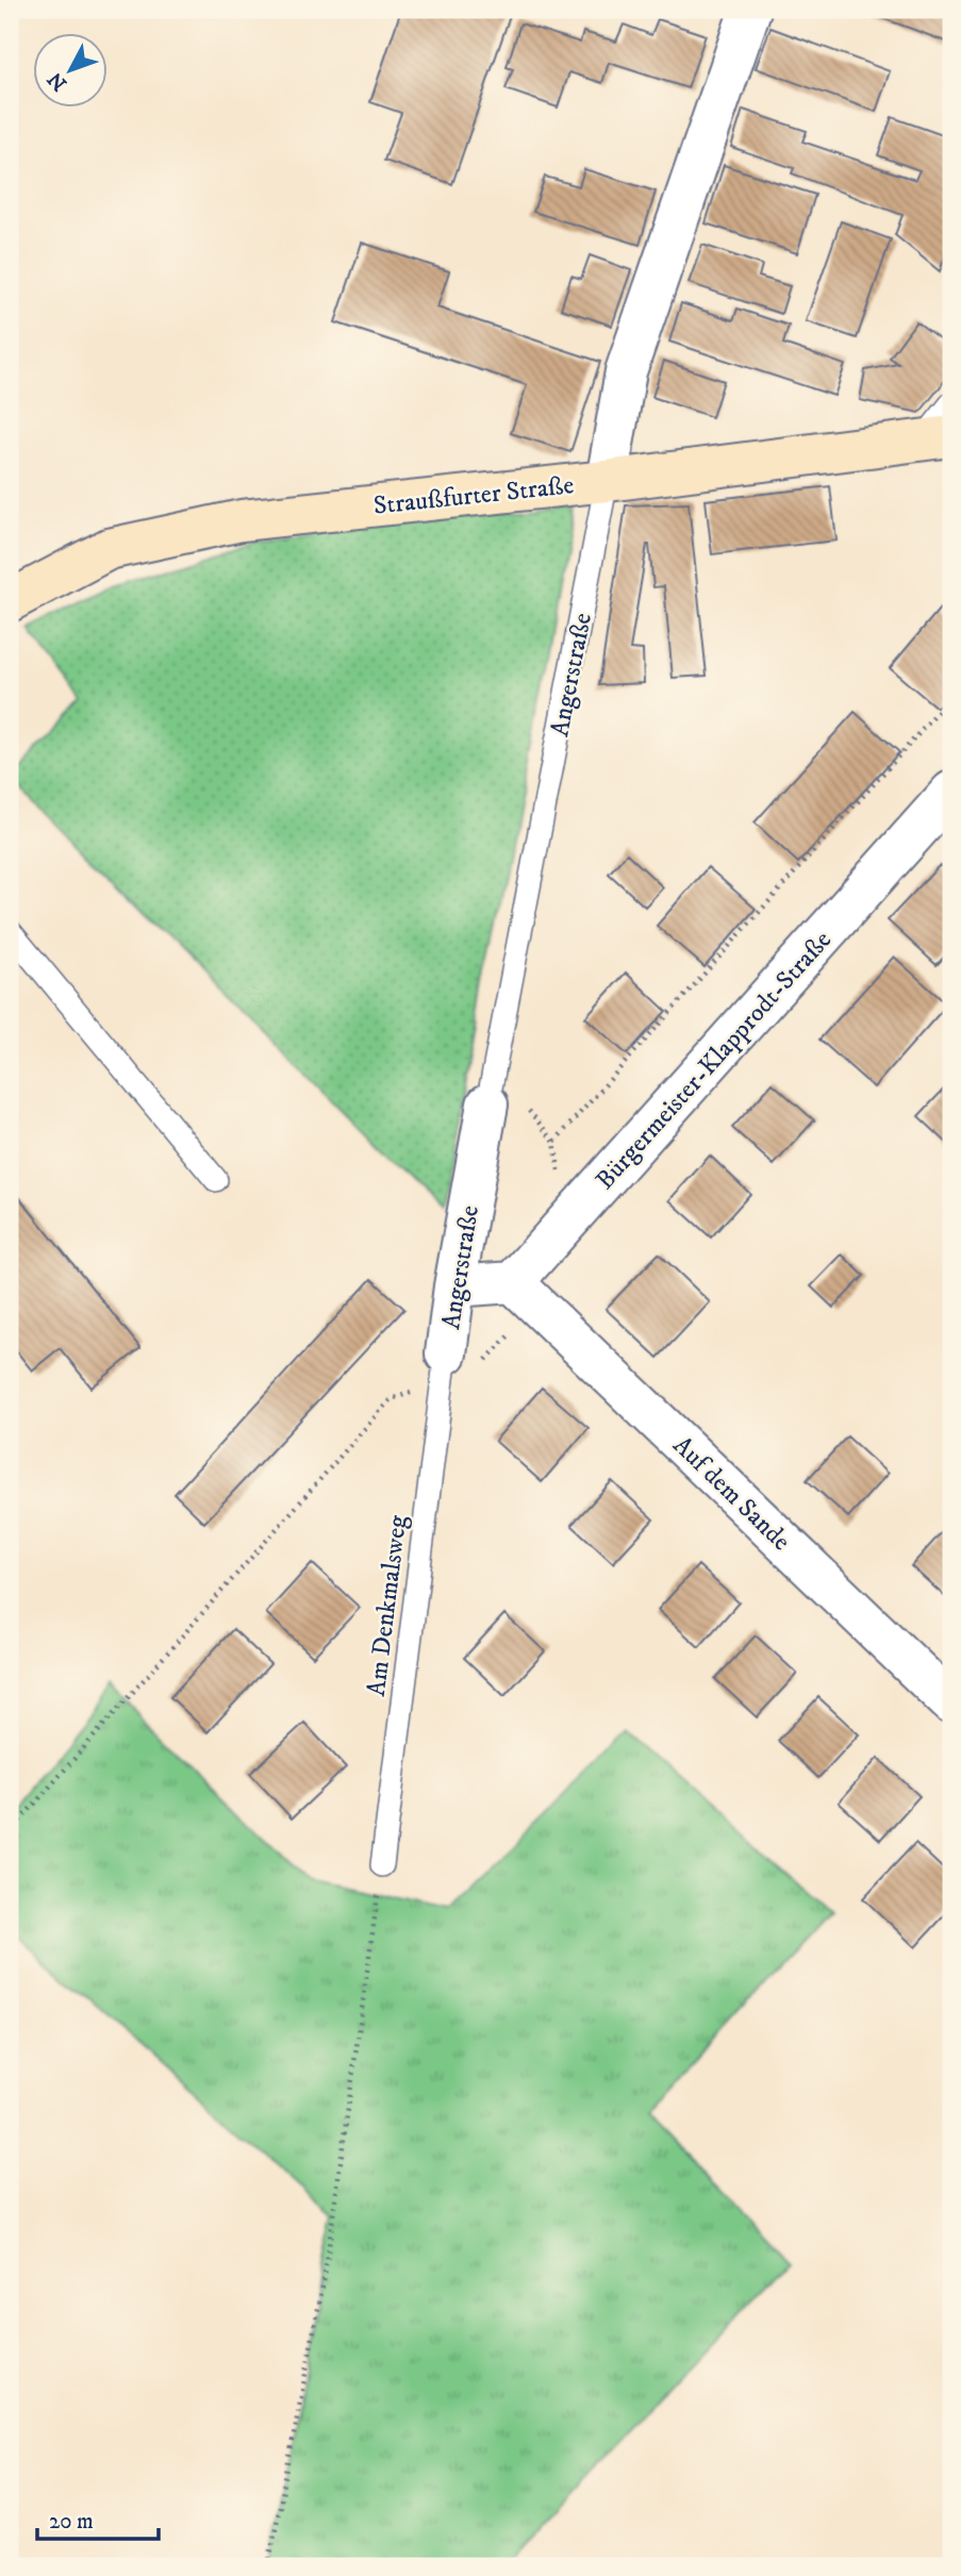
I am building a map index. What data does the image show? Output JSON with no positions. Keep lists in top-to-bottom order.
{
  "streets": {
    "street": [
      "Straußfurter Straße",
      "Angerstraße",
      "Bürgermeister-Klapprodt-Straße",
      "Auf dem Sande"
    ],
    "lane": ["Am Denkmalsweg"]
  },
  "crossings": [
    ["Straußfurter Straße", "Angerstraße"],
    ["Angerstraße", "Am Denkmalsweg"],
    ["Bürgermeister-Klapprodt-Straße", "Auf dem Sande"]
  ],
  "scale_bar": "20 m",
  "north": "bottom left"
}
